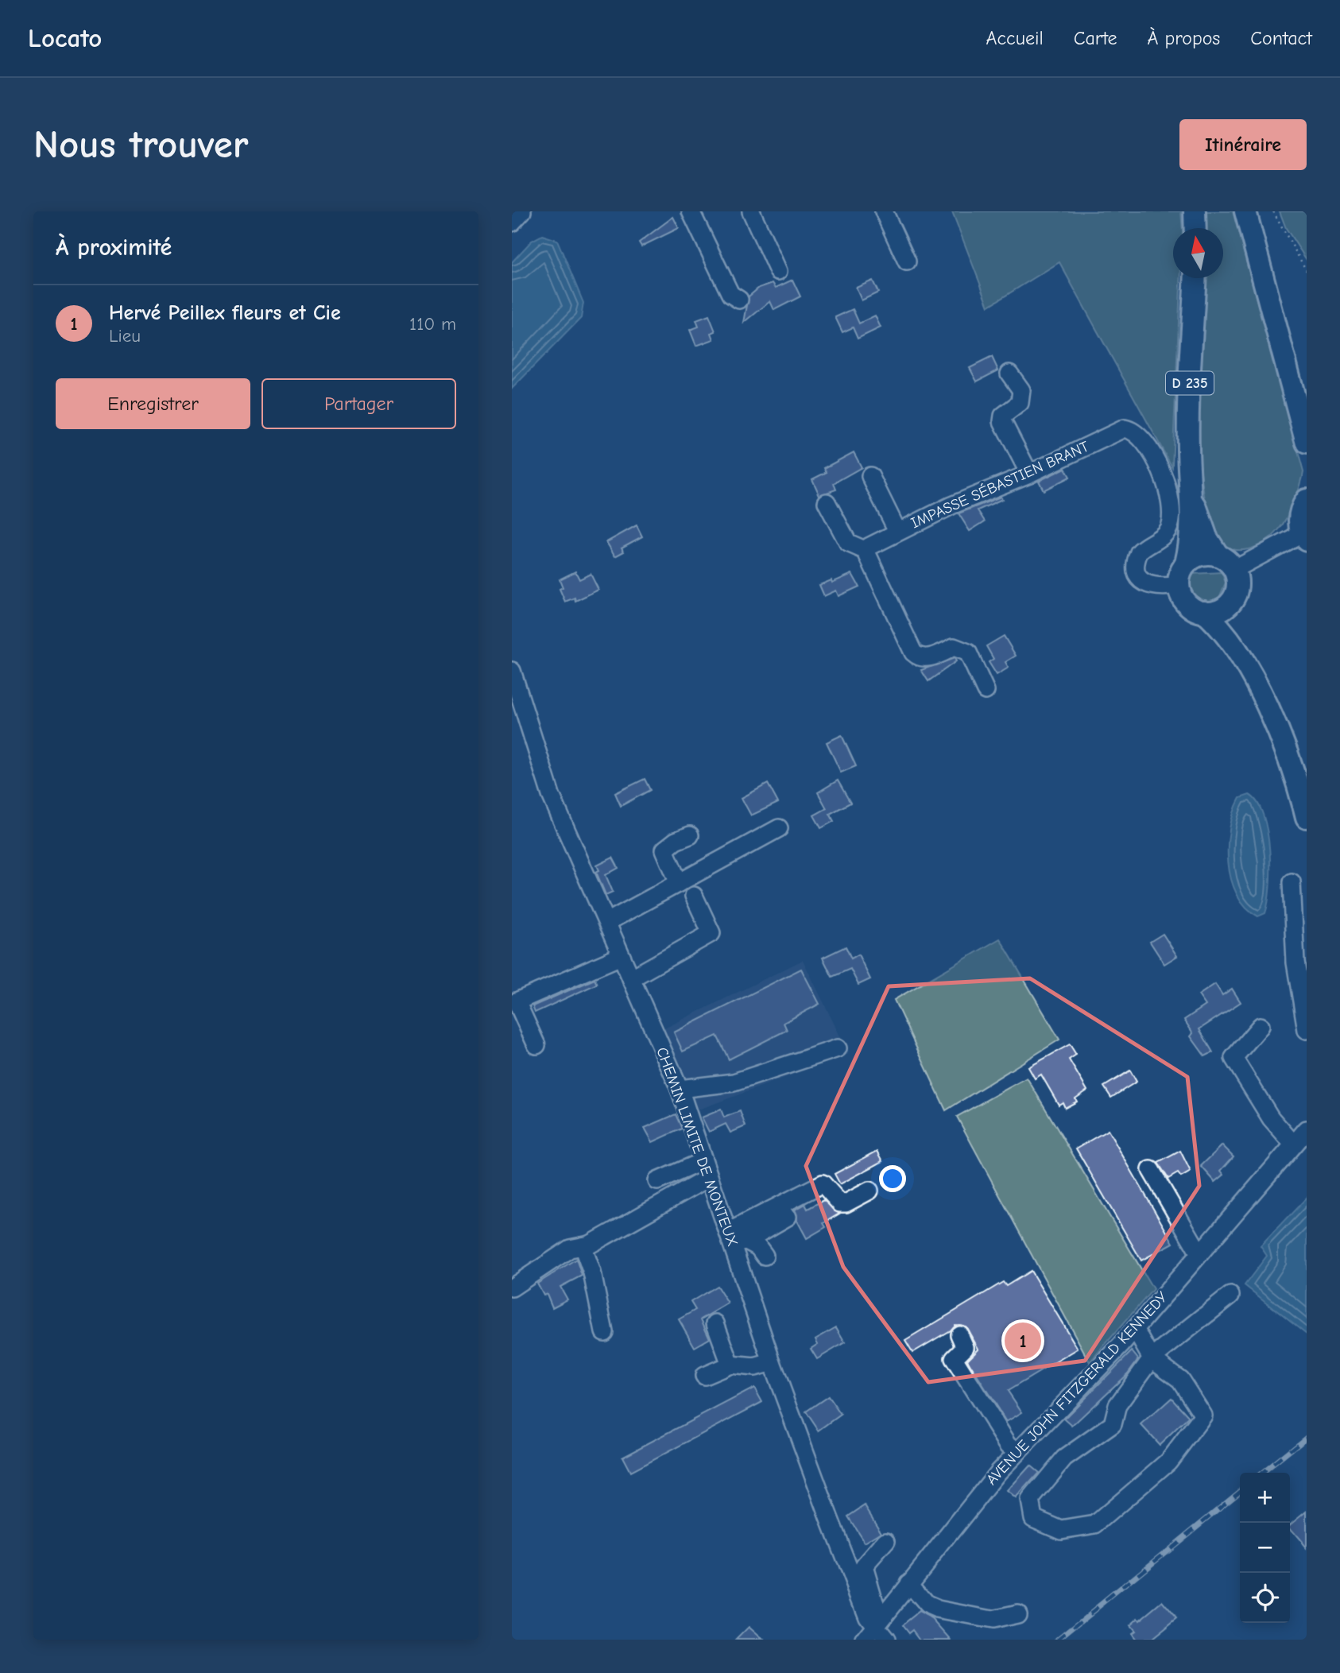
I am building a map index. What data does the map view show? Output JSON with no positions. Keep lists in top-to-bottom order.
{
  "streets": {
    "main road": ["D 235"],
    "street": ["IMPASSE SÉBASTIEN BRANT", "CHEMIN LIMITE DE MONTEUX", "AVENUE JOHN FITZGERALD KENNEDY"]
  },
  "crossings": [
    ["D 235", "IMPASSE SÉBASTIEN BRANT"],
    ["CHEMIN LIMITE DE MONTEUX", "AVENUE JOHN FITZGERALD KENNEDY"]
  ],
  "north": "top",
  "page": {
    "header": "Locato",
    "nav": [
      "Accueil",
      "Carte",
      "À propos",
      "Contact"
    ],
    "buttons": [
      "Itinéraire",
      ["Enregistrer", "Partager"]
    ],
    "title": "Nous trouver",
    "heading": "À proximité",
    "list": [
      {
        "mark": "1",
        "name": "Hervé Peillex fleurs et Cie",
        "note": "Lieu",
        "value": "110 m"
      }
    ],
    "pins": "1",
    "map_buttons": ["+", "−"]
  }
}
